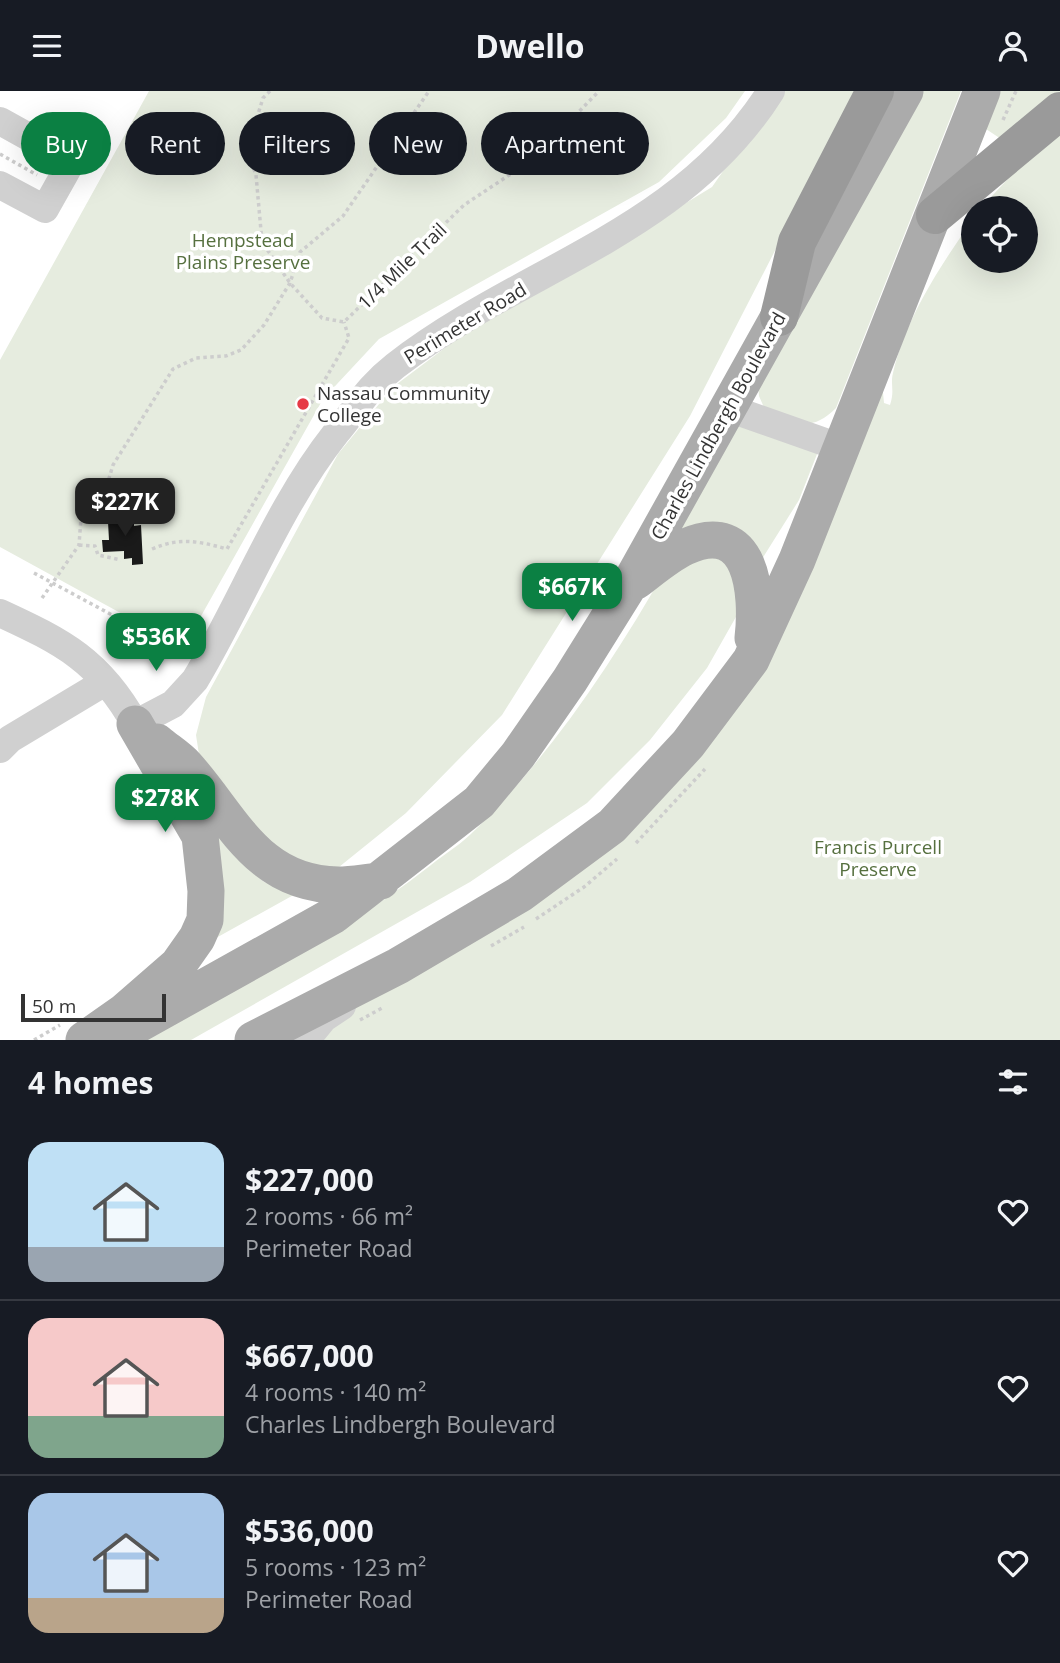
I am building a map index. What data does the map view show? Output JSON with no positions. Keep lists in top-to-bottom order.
{
  "streets": {
    "main road": ["Charles Lindbergh Boulevard"],
    "street": ["Perimeter Road"],
    "path": ["1/4 Mile Trail"]
  },
  "parks": ["Hempstead Plains Preserve", "Francis Purcell Preserve"],
  "places": ["Nassau Community College"],
  "scale_bar": "50 m",
  "page": {
    "header": "Dwello",
    "chip": [
      "Buy",
      "Rent",
      "Filters",
      "New",
      "Apartment"
    ],
    "price": [
      "$227K",
      "$667K",
      "$536K",
      "$278K"
    ],
    "scale": "50 m",
    "heading": "4 homes",
    "list": [
      {
        "name": "$227,000",
        "note": "2 rooms · 66 m² · Perimeter Road"
      },
      {
        "name": "$667,000",
        "note": "4 rooms · 140 m² · Charles Lindbergh Boulevard"
      },
      {
        "name": "$536,000",
        "note": "5 rooms · 123 m² · Perimeter Road"
      }
    ]
  }
}
